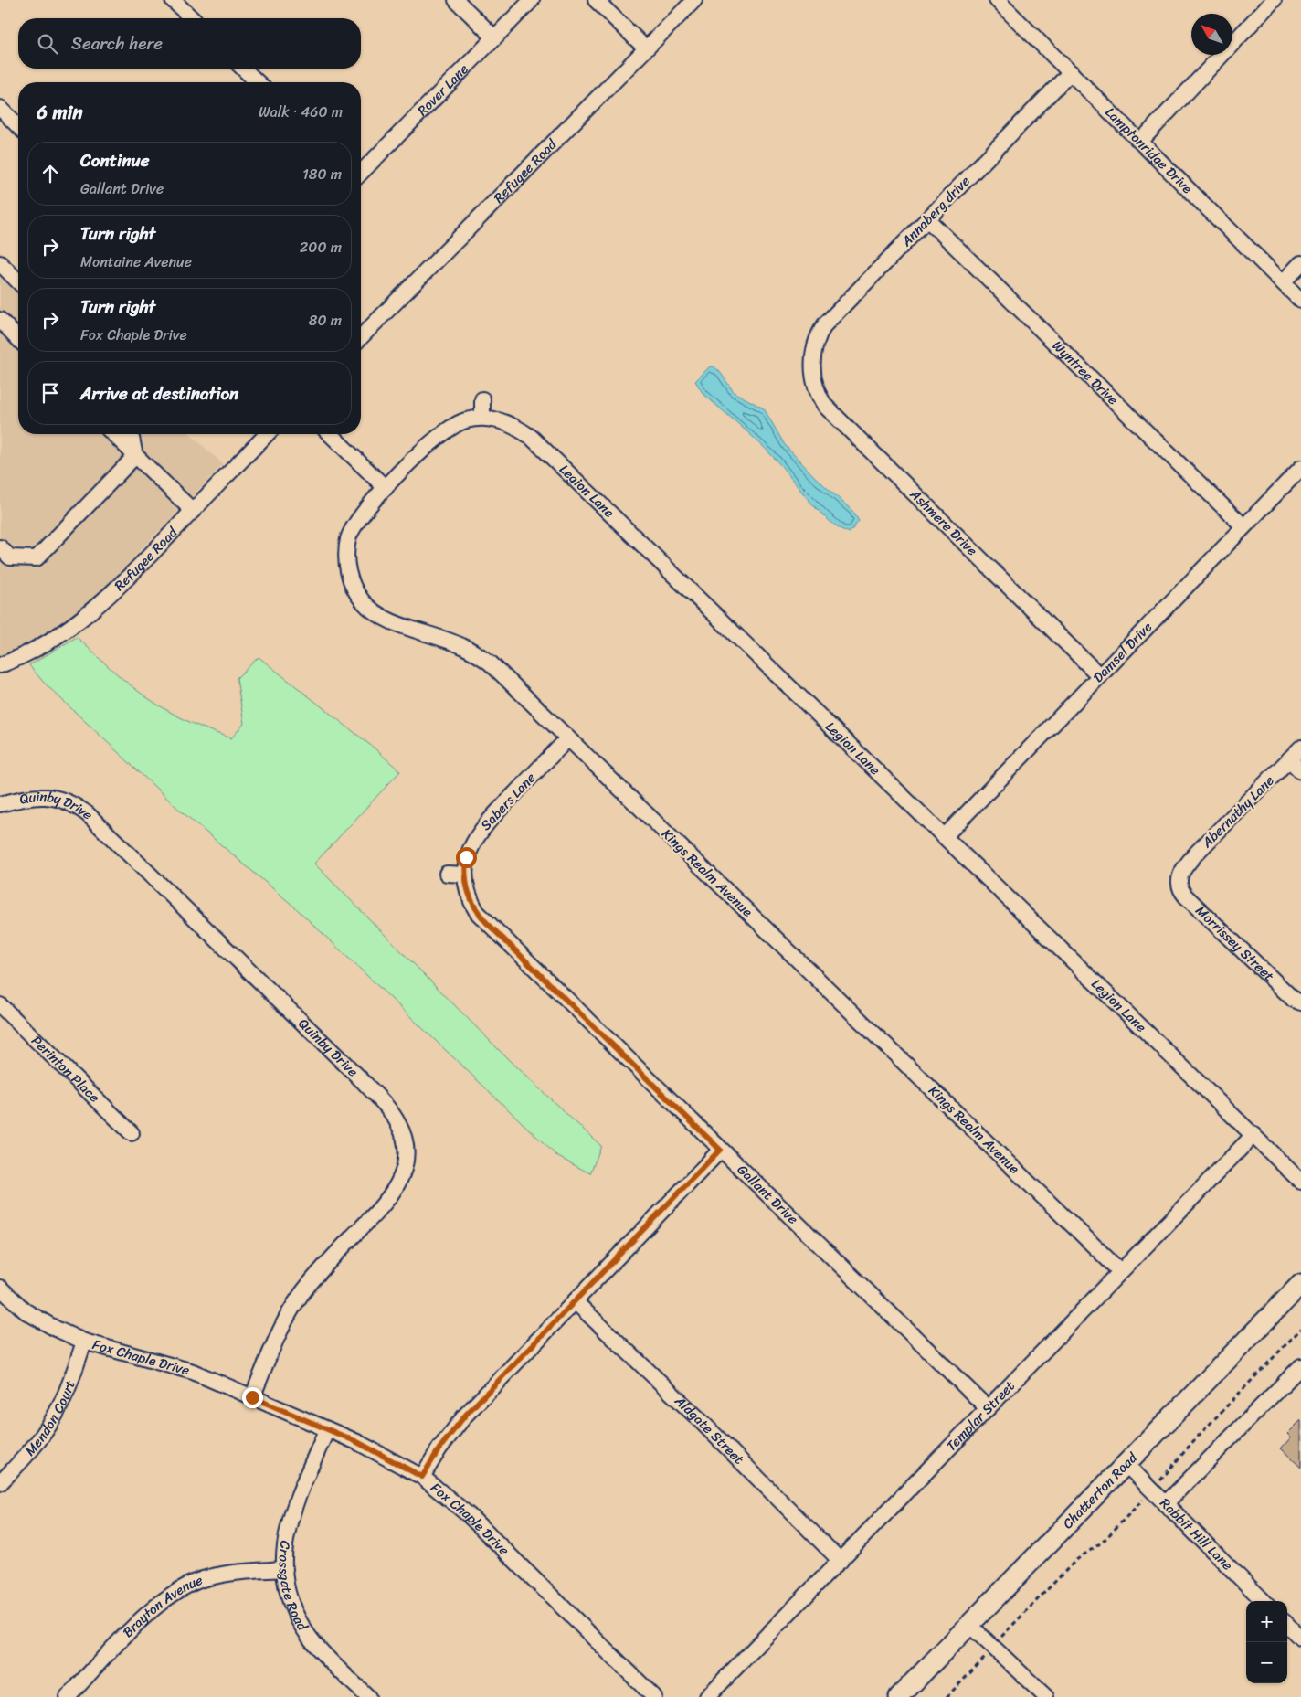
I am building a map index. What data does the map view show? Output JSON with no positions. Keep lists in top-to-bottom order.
{
  "streets": {
    "main road": ["Chatterton Road"],
    "street": [
      "Rover Lane",
      "Lamptonridge Drive",
      "Refugee Road",
      "Annaberg drive",
      "Wyntree Drive",
      "Legion Lane",
      "Ashmere Drive",
      "Damsel Drive",
      "Sabers Lane",
      "Quinby Drive",
      "Abernathy Lane",
      "Kings Realm Avenue",
      "Morrissey Street",
      "Perinton Place",
      "Gallant Drive",
      "Fox Chaple Drive",
      "Mendon Court",
      "Templar Street",
      "Aldgate Street",
      "Rabbit Hill Lane",
      "Crossgate Road",
      "Brayton Avenue"
    ]
  },
  "crossings": [
    ["Lamptonridge Drive", "Annaberg drive"],
    ["Annaberg drive", "Wyntree Drive"],
    ["Annaberg drive", "Ashmere Drive"],
    ["Wyntree Drive", "Damsel Drive"],
    ["Legion Lane", "Damsel Drive"],
    ["Legion Lane", "Kings Realm Avenue"],
    ["Legion Lane", "Templar Street"],
    ["Ashmere Drive", "Damsel Drive"],
    ["Sabers Lane", "Kings Realm Avenue"],
    ["Sabers Lane", "Gallant Drive"],
    ["Quinby Drive", "Fox Chaple Drive"],
    ["Abernathy Lane", "Morrissey Street"],
    ["Kings Realm Avenue", "Templar Street"],
    ["Gallant Drive", "Templar Street"],
    ["Fox Chaple Drive", "Mendon Court"],
    ["Fox Chaple Drive", "Crossgate Road"],
    ["Templar Street", "Aldgate Street"],
    ["Chatterton Road", "Rabbit Hill Lane"],
    ["Crossgate Road", "Brayton Avenue"]
  ],
  "north": "top left",
  "page": {
    "search": "Search here",
    "heading": ["6 min", "Walk · 460 m"],
    "list": [
      ["Continue", "Gallant Drive", "180 m"],
      ["Turn right", "Montaine Avenue", "200 m"],
      ["Turn right", "Fox Chaple Drive", "80 m"],
      "Arrive at destination"
    ],
    "map_buttons": ["+", "−"]
  }
}
